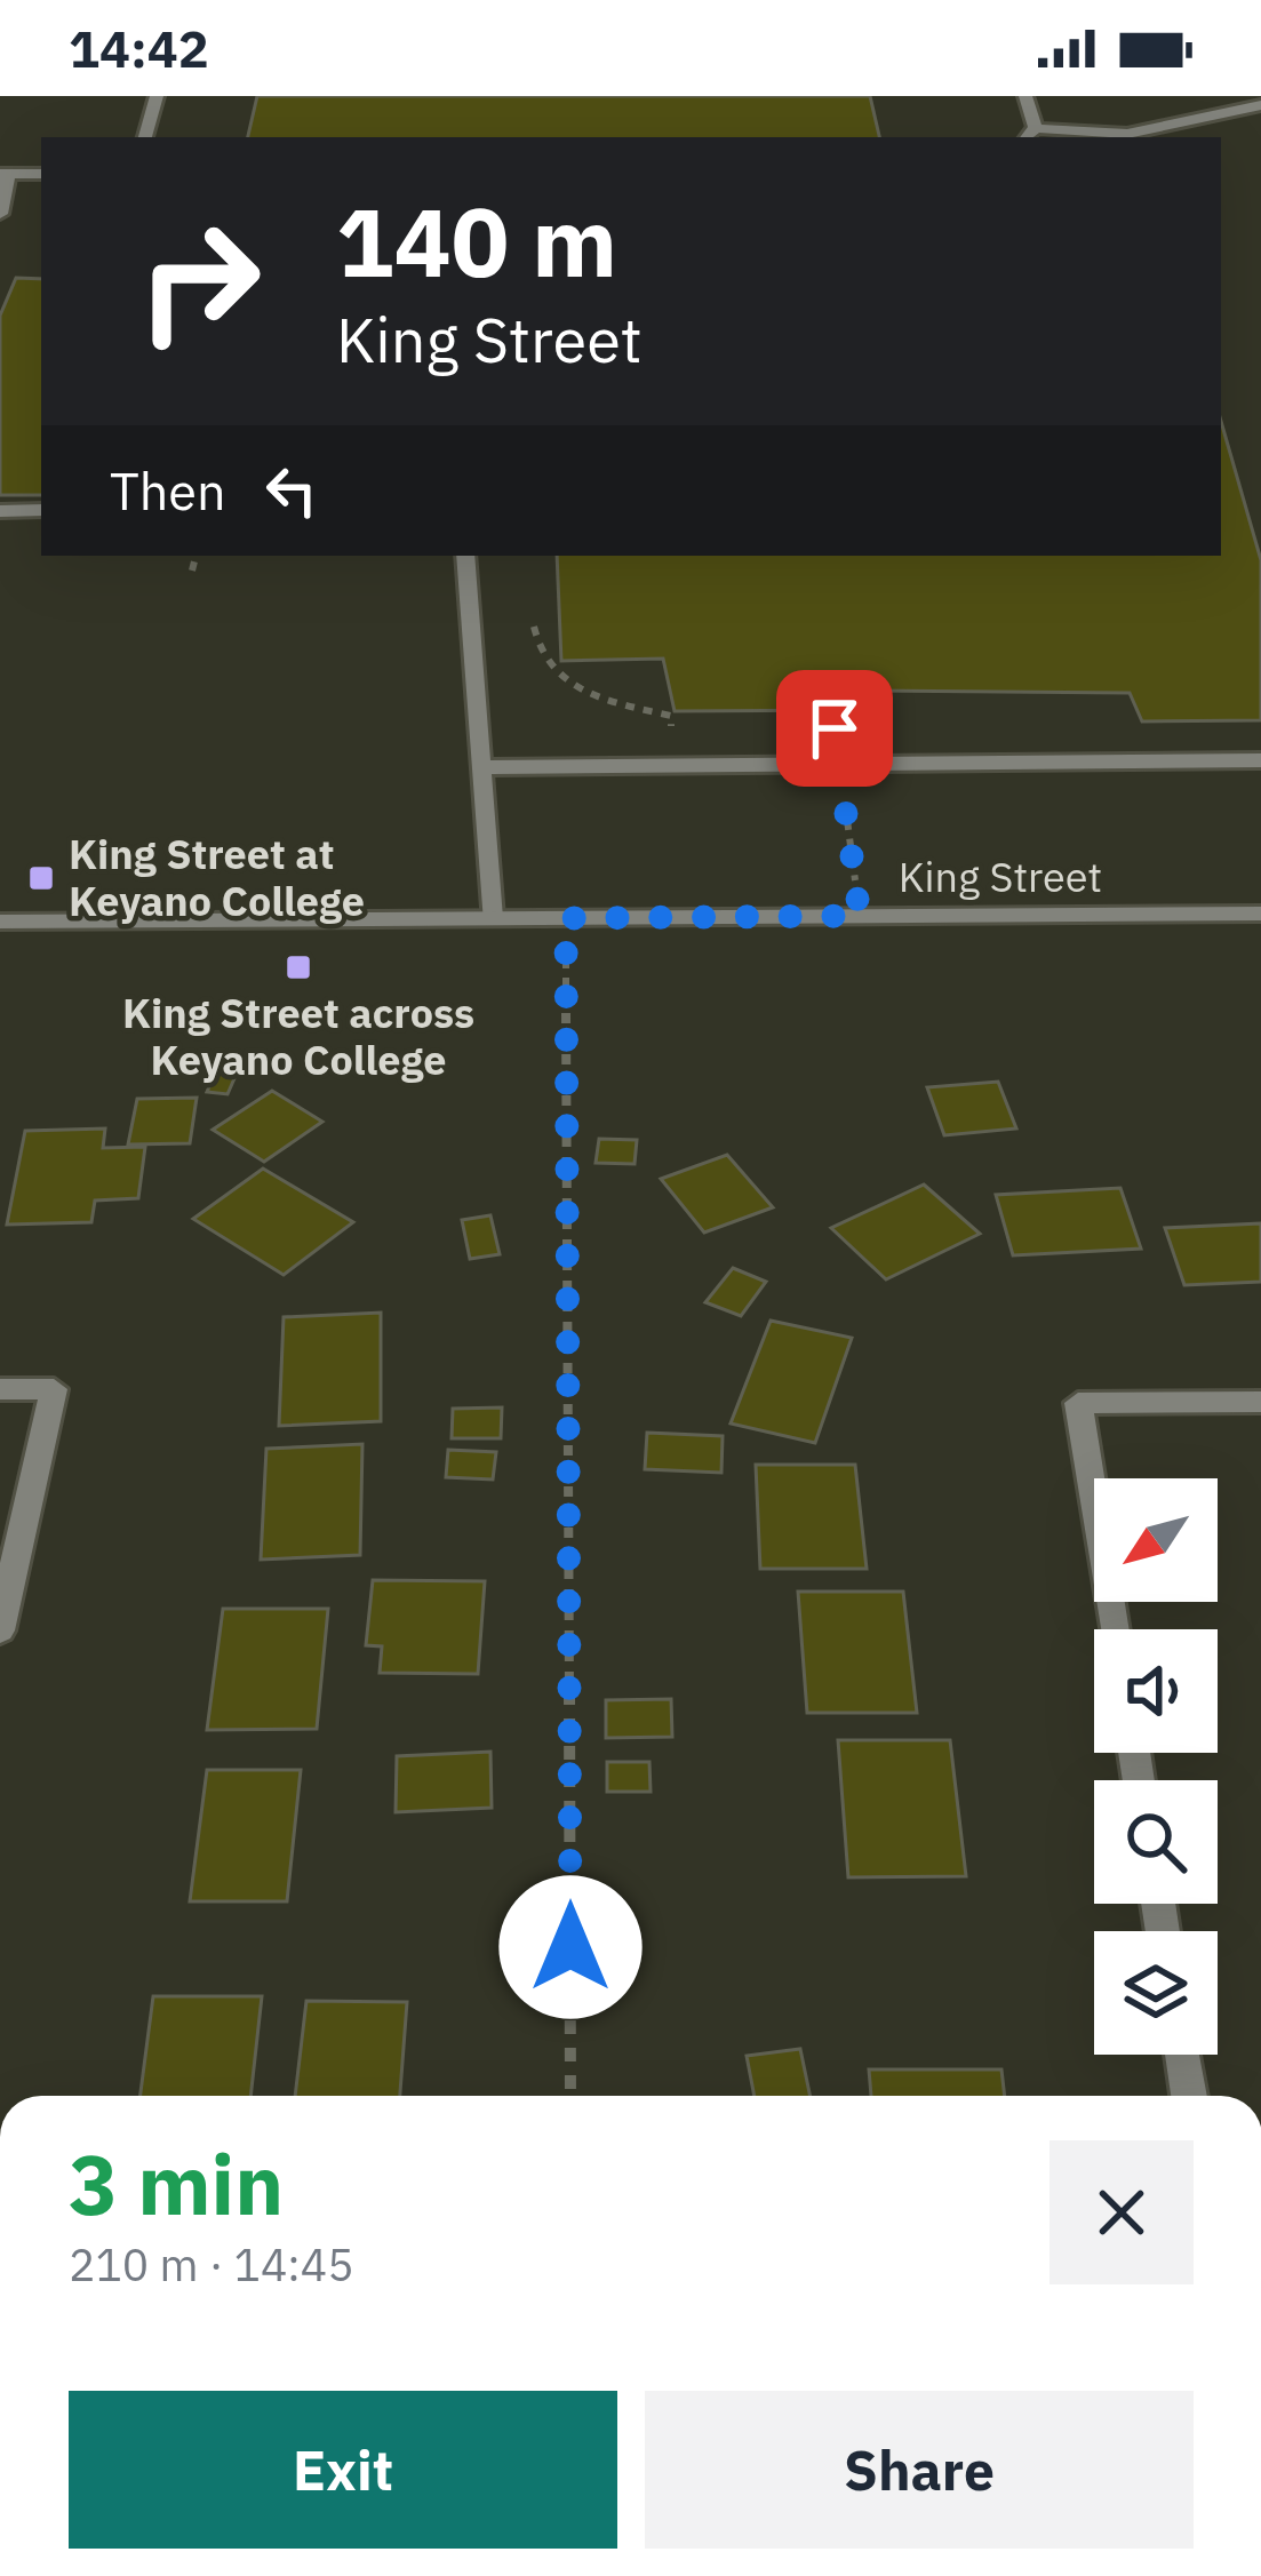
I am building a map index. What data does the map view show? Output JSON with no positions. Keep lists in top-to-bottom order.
{
  "streets": {
    "street": ["King Street"]
  },
  "places": {
    "transit": ["King Street at Keyano College", "King Street across Keyano College"]
  },
  "north": "bottom left",
  "page": {
    "status": "14:42",
    "turn": ["140 m", "King Street"],
    "then": "Then",
    "heading": ["3 min", "210 m · 14:45"],
    "buttons": ["Exit", "Share"]
  }
}
